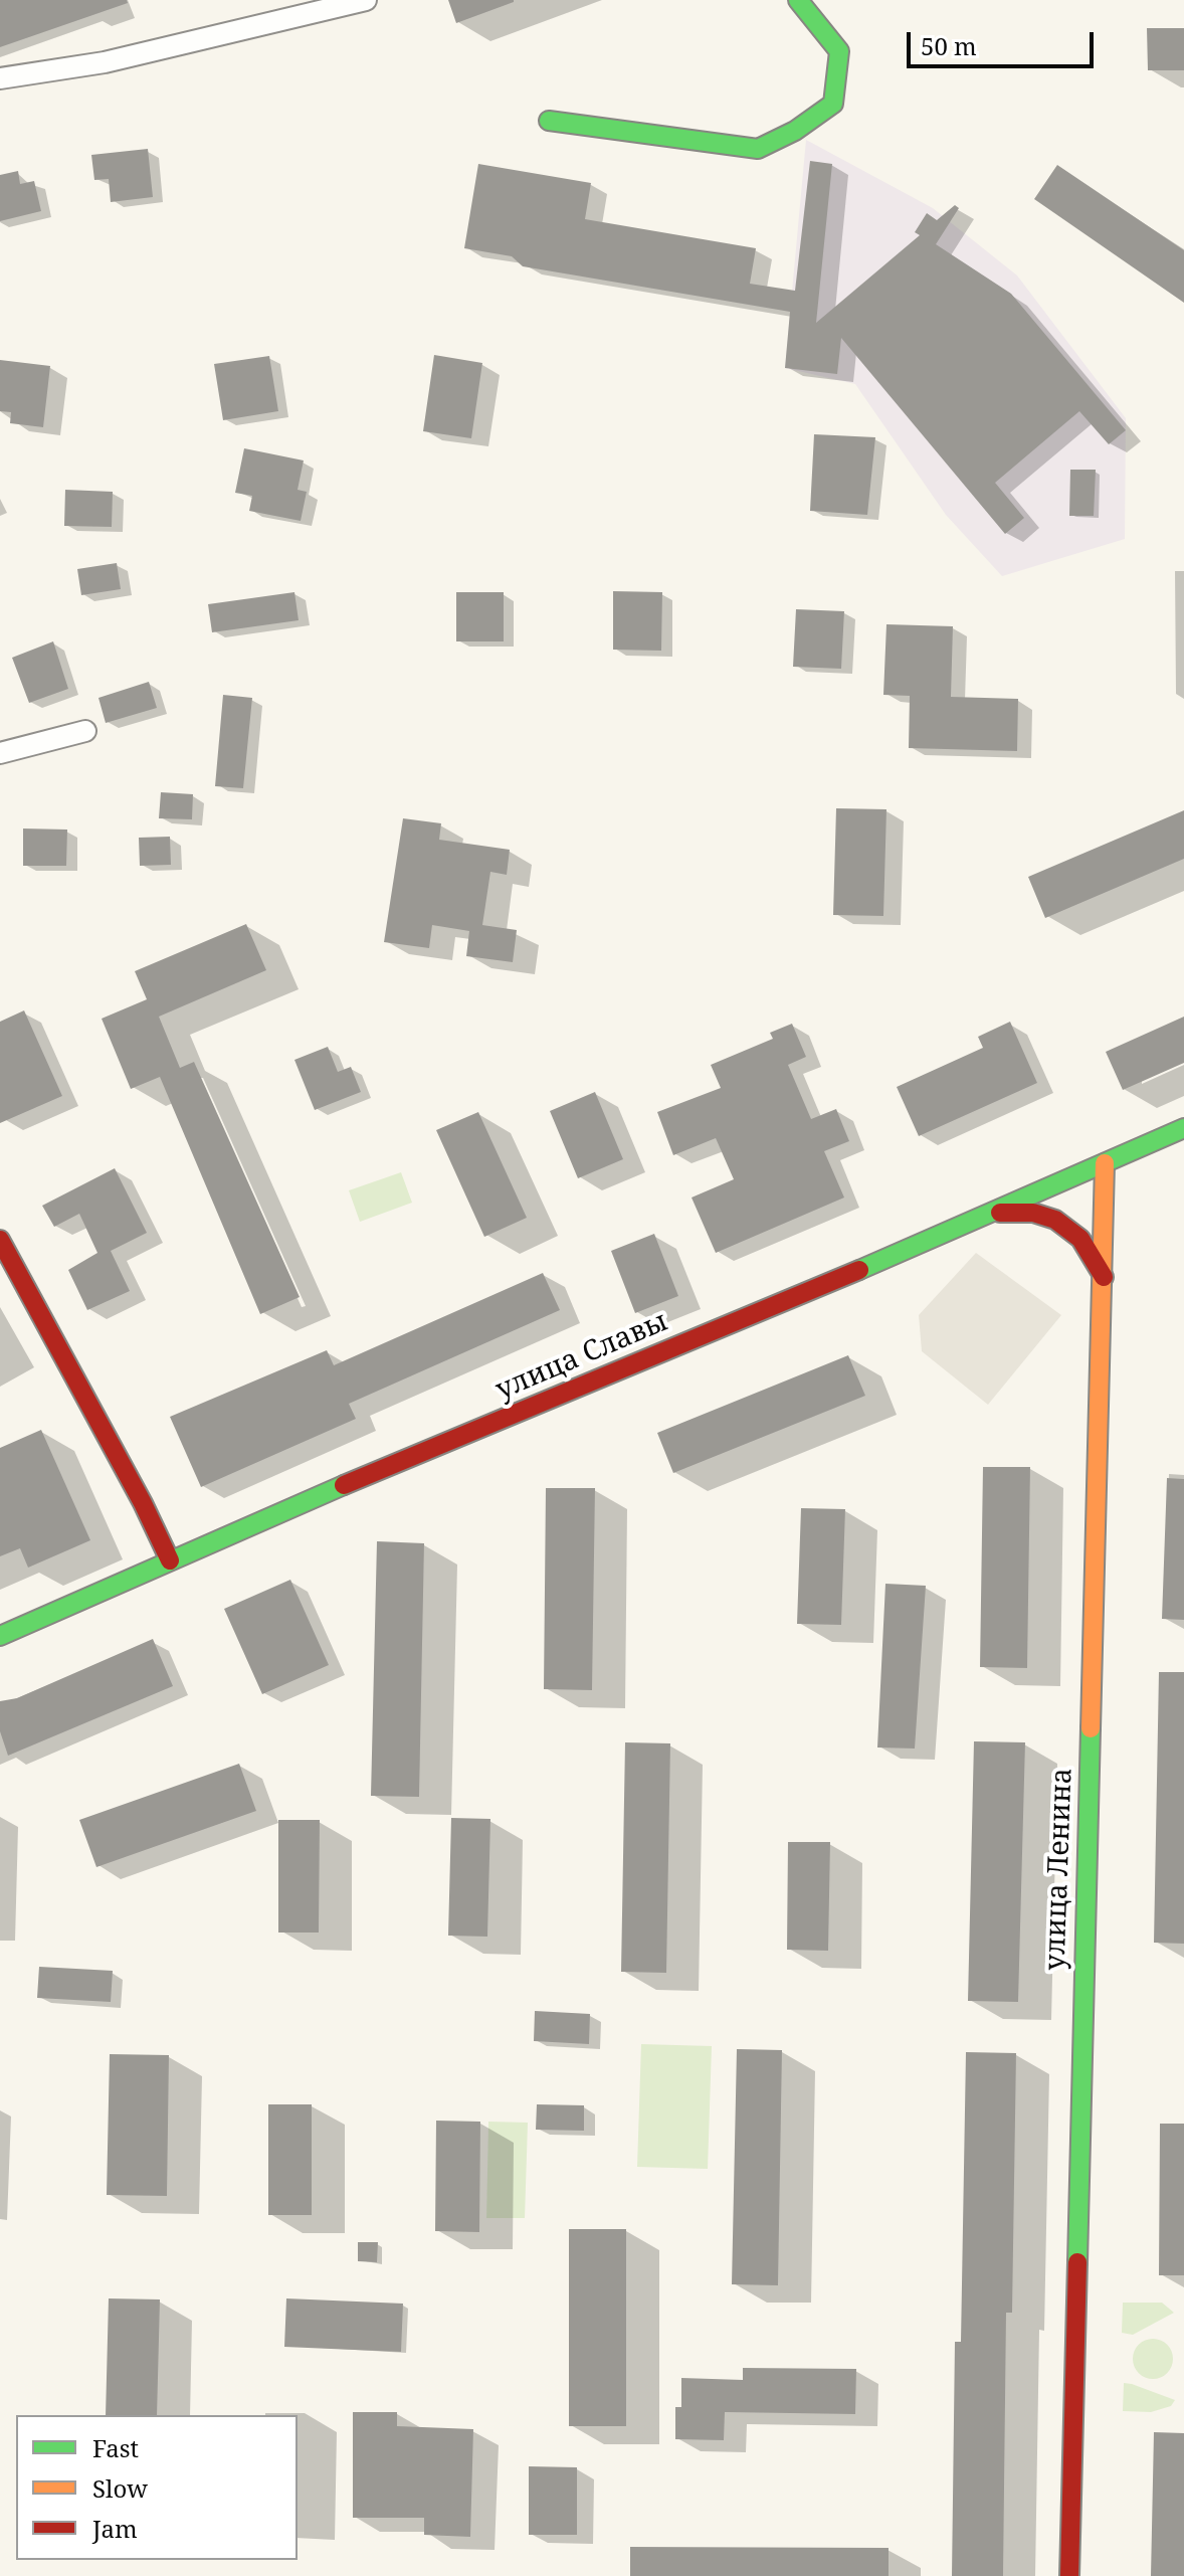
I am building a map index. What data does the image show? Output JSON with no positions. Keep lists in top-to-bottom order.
{
  "streets": {
    "street": ["улица Славы", "улица Ленина"]
  },
  "crossings": [
    ["улица Славы", "улица Ленина"]
  ],
  "legend": ["Fast", "Slow", "Jam"],
  "scale_bar": "50 m"
}
